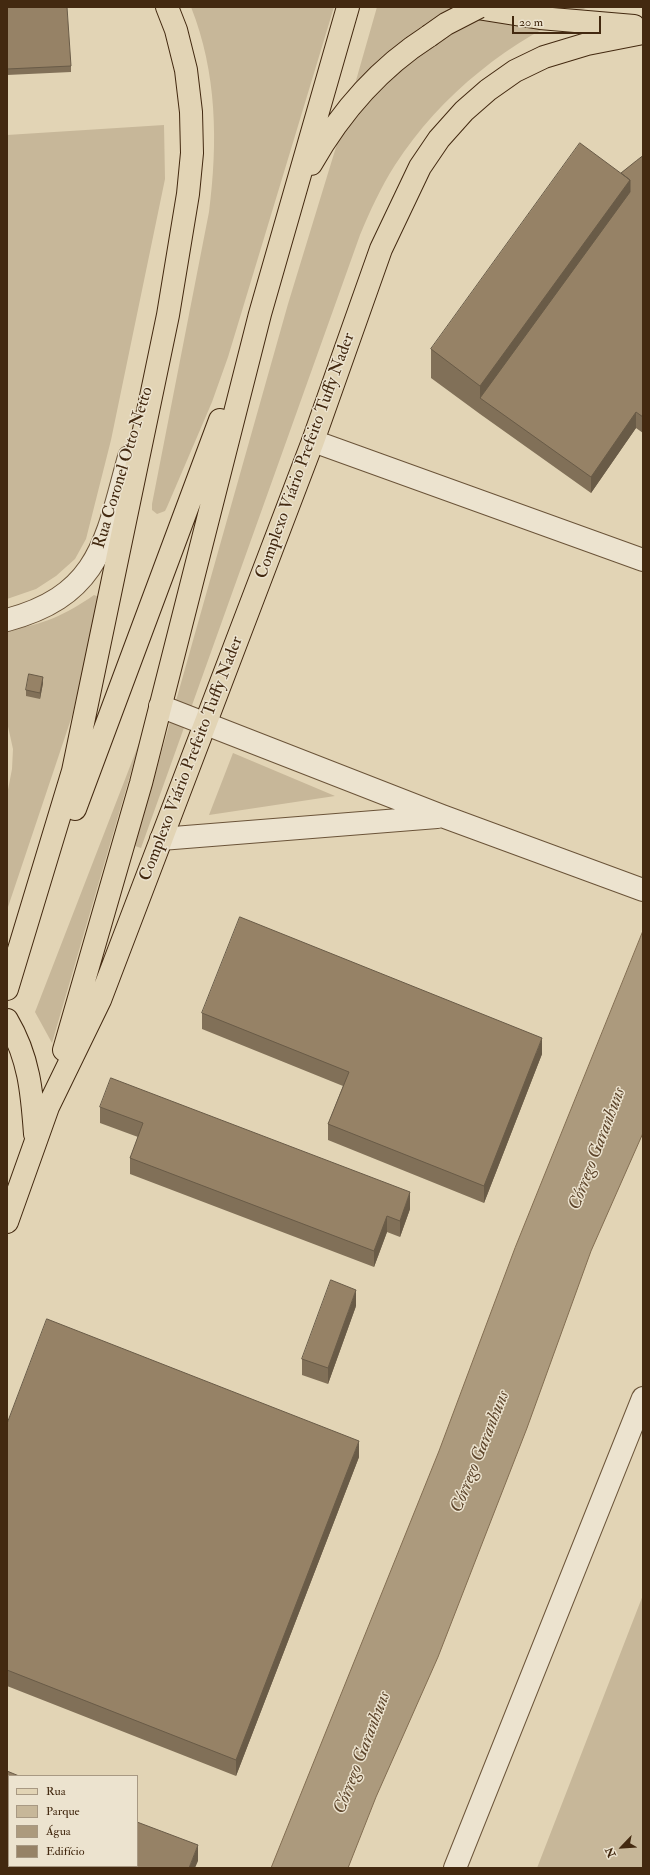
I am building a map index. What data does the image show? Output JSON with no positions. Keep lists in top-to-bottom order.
{
  "streets": {
    "main road": ["Complexo Viário Prefeito Tuffy Nader"],
    "street": ["Rua Coronel Otto Netto"]
  },
  "water": ["Córrego Garanhuns"],
  "legend": [
    "Rua",
    "Parque",
    "Água",
    "Edifício"
  ],
  "scale_bar": "20 m",
  "north": "bottom left"
}
